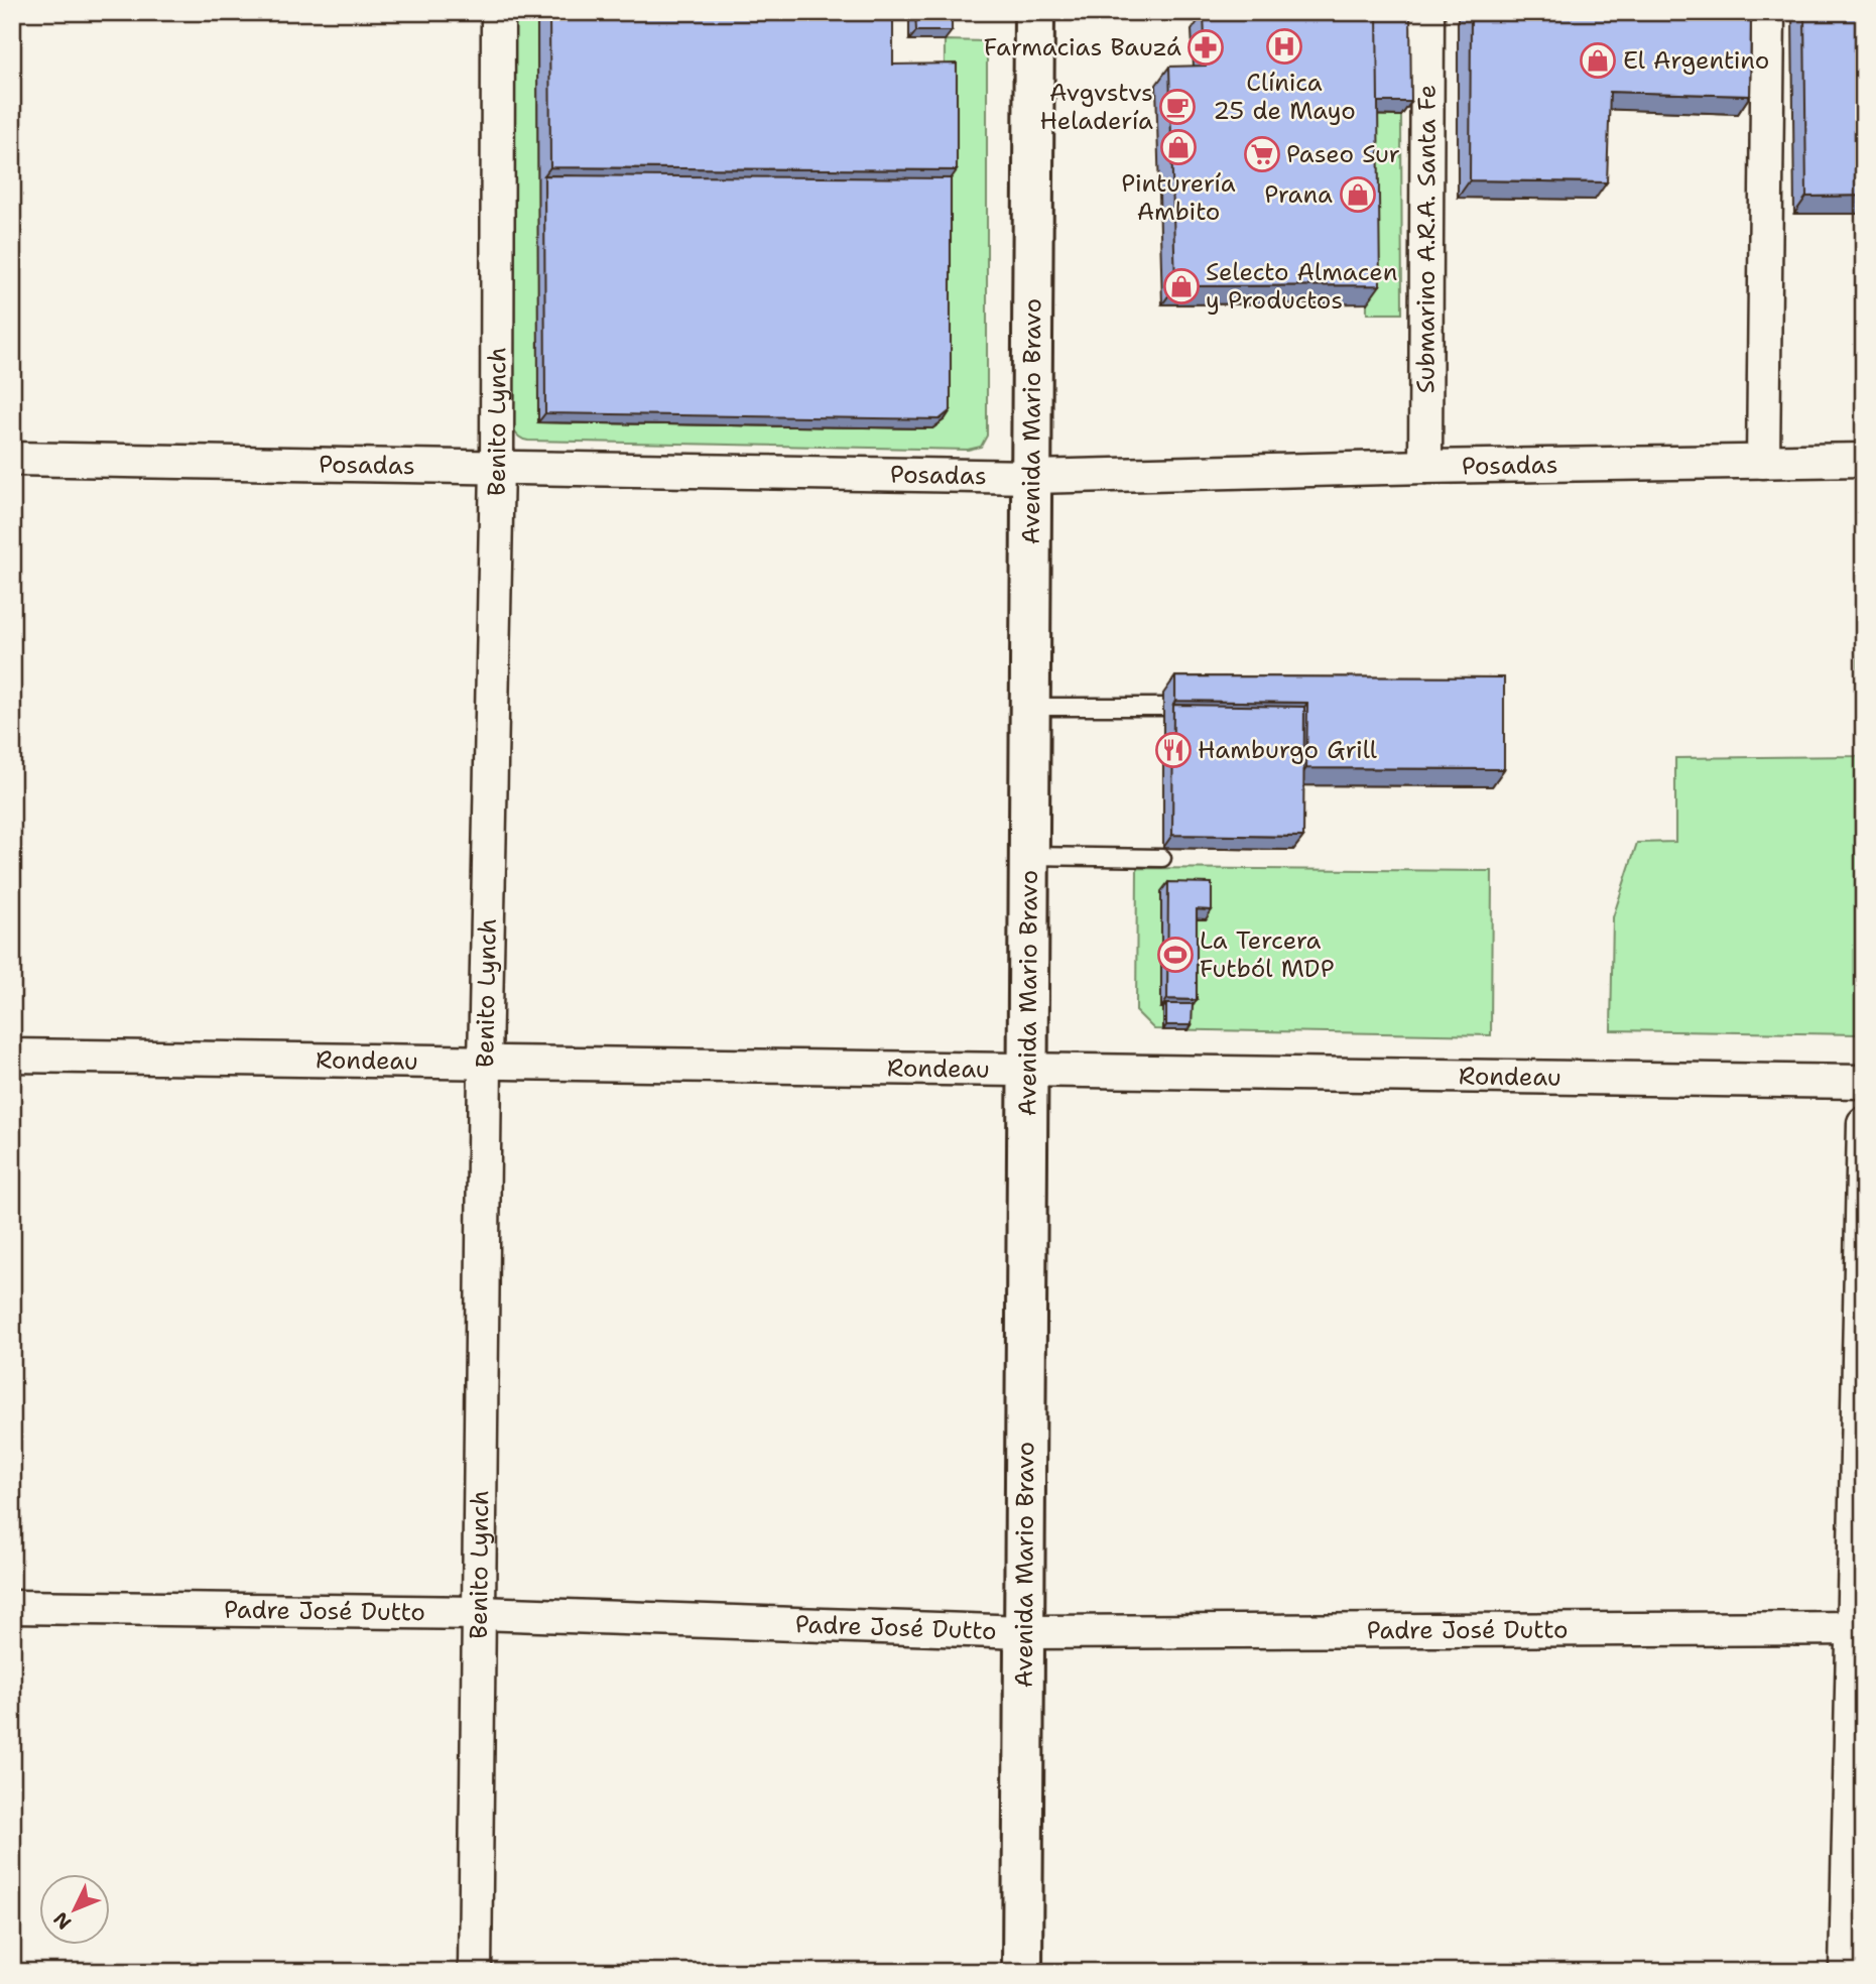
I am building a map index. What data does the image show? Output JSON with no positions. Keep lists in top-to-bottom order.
{
  "streets": {
    "main road": ["Avenida Mario Bravo"],
    "street": [
      "Submarino A.R.A. Santa Fe",
      "Benito Lynch",
      "Posadas",
      "Rondeau",
      "Padre José Dutto"
    ]
  },
  "crossings": [
    ["Submarino A.R.A. Santa Fe", "Posadas"],
    ["Benito Lynch", "Posadas"],
    ["Benito Lynch", "Rondeau"],
    ["Benito Lynch", "Padre José Dutto"],
    ["Avenida Mario Bravo", "Posadas"],
    ["Avenida Mario Bravo", "Rondeau"],
    ["Avenida Mario Bravo", "Padre José Dutto"]
  ],
  "places": {
    "hospital": ["Clínica 25 de Mayo"],
    "pharmacy": ["Farmacias Bauzá"],
    "shop": [
      "El Argentino",
      "Pinturería Ambito",
      "Prana",
      "Selecto Almacen y Productos"
    ],
    "cafe": ["Avgvstvs Heladería"],
    "supermarket": ["Paseo Sur"],
    "restaurant": ["Hamburgo Grill"],
    "sports": ["La Tercera Futból MDP"]
  },
  "north": "bottom left"
}
